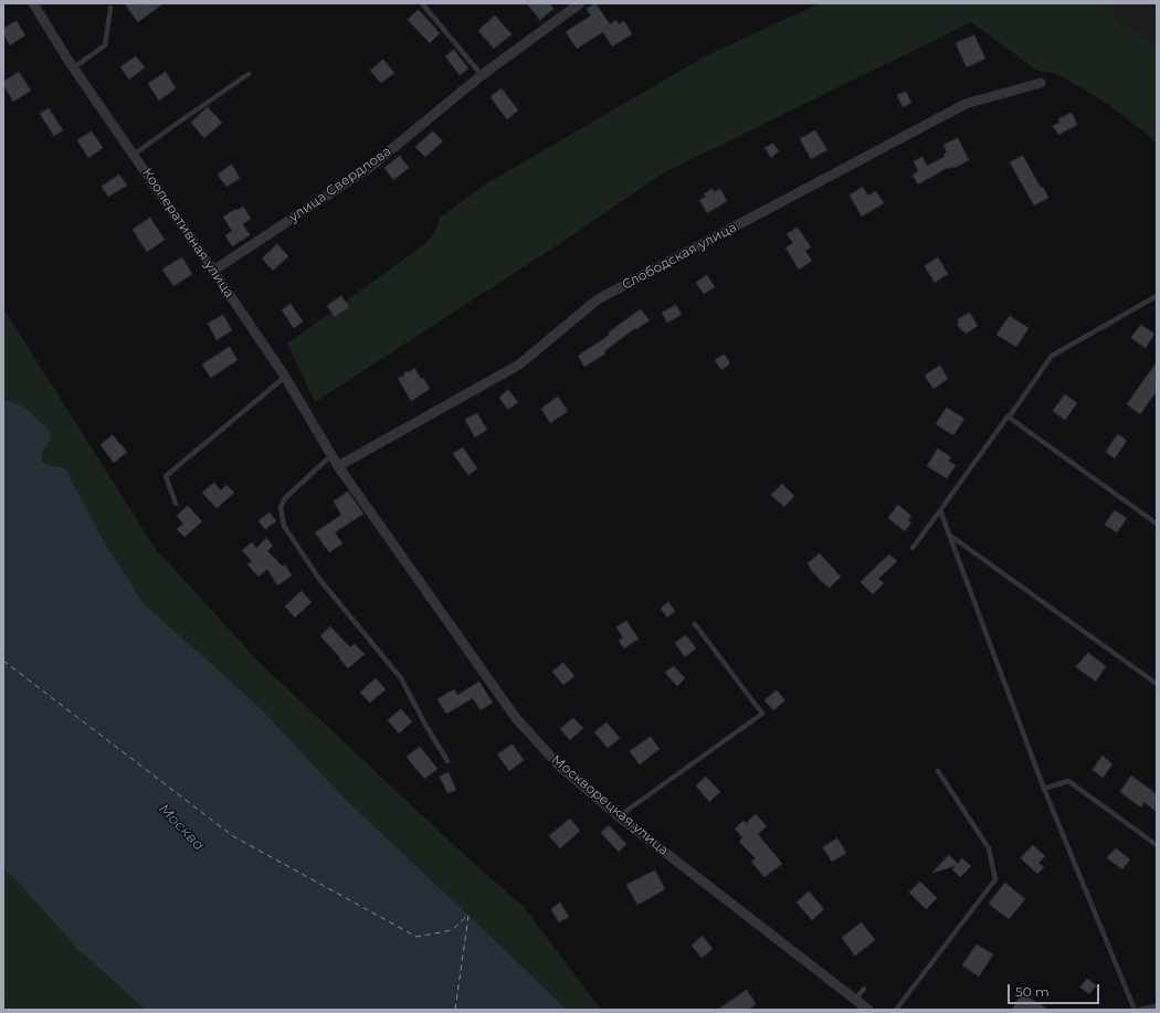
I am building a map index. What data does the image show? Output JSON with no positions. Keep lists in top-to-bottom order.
{
  "streets": {
    "street": [
      "улица Свердлова",
      "Кооперативная улица",
      "Слободская улица",
      "Москворецкая улица"
    ]
  },
  "crossings": [
    ["улица Свердлова", "Кооперативная улица"],
    ["Кооперативная улица", "Слободская улица"],
    ["Кооперативная улица", "Москворецкая улица"],
    ["Слободская улица", "Москворецкая улица"]
  ],
  "water": ["Москва"],
  "scale_bar": "50 m"
}
